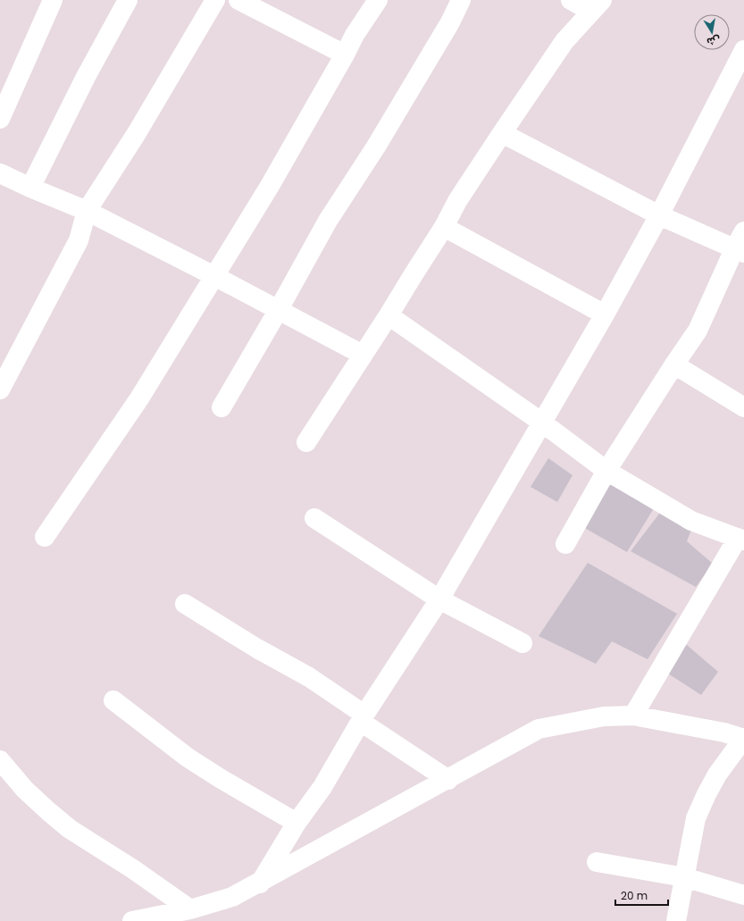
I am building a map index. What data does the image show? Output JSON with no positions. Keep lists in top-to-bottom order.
{
  "scale_bar": "20 m",
  "north": "bottom"
}
